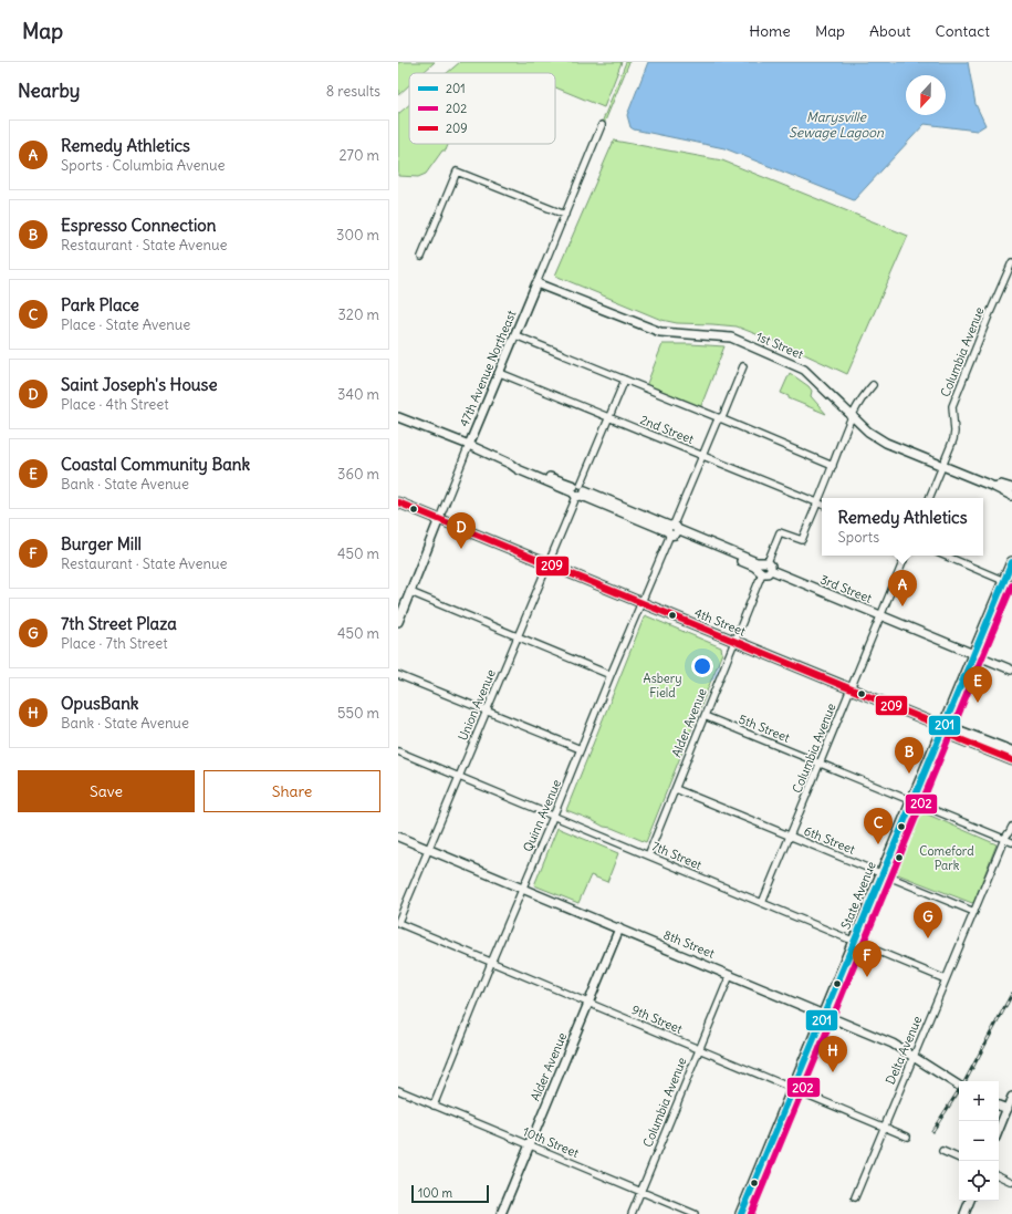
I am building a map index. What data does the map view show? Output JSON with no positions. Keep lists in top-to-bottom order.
{
  "streets": {
    "main road": ["4th Street", "State Avenue"],
    "street": [
      "1st Street",
      "Columbia Avenue",
      "47th Avenue Northeast",
      "2nd Street",
      "3rd Street",
      "Union Avenue",
      "Alder Avenue",
      "5th Street",
      "Quinn Avenue",
      "6th Street",
      "7th Street",
      "8th Street",
      "9th Street",
      "Delta Avenue",
      "10th Street"
    ]
  },
  "crossings": [
    ["1st Street", "Columbia Avenue"],
    ["1st Street", "47th Avenue Northeast"],
    ["1st Street", "Alder Avenue"],
    ["Columbia Avenue", "3rd Street"],
    ["Columbia Avenue", "4th Street"],
    ["Columbia Avenue", "5th Street"],
    ["Columbia Avenue", "6th Street"],
    ["Columbia Avenue", "7th Street"],
    ["Columbia Avenue", "8th Street"],
    ["Columbia Avenue", "9th Street"],
    ["Columbia Avenue", "10th Street"],
    ["47th Avenue Northeast", "2nd Street"],
    ["47th Avenue Northeast", "4th Street"],
    ["2nd Street", "Union Avenue"],
    ["2nd Street", "Alder Avenue"],
    ["2nd Street", "Quinn Avenue"],
    ["3rd Street", "Alder Avenue"],
    ["3rd Street", "State Avenue"],
    ["4th Street", "Union Avenue"],
    ["4th Street", "Alder Avenue"],
    ["4th Street", "Quinn Avenue"],
    ["4th Street", "State Avenue"],
    ["Union Avenue", "7th Street"],
    ["Union Avenue", "8th Street"],
    ["Union Avenue", "9th Street"],
    ["Alder Avenue", "5th Street"],
    ["Alder Avenue", "6th Street"],
    ["Alder Avenue", "7th Street"],
    ["Alder Avenue", "8th Street"],
    ["Alder Avenue", "9th Street"],
    ["Alder Avenue", "10th Street"],
    ["5th Street", "State Avenue"],
    ["5th Street", "Delta Avenue"],
    ["Quinn Avenue", "7th Street"],
    ["Quinn Avenue", "8th Street"],
    ["Quinn Avenue", "9th Street"],
    ["Quinn Avenue", "10th Street"],
    ["6th Street", "State Avenue"],
    ["6th Street", "Delta Avenue"],
    ["7th Street", "State Avenue"],
    ["7th Street", "Delta Avenue"],
    ["State Avenue", "8th Street"],
    ["State Avenue", "9th Street"],
    ["8th Street", "Delta Avenue"],
    ["9th Street", "Delta Avenue"]
  ],
  "water": ["Marysville Sewage Lagoon"],
  "parks": ["Asbery Field", "Comeford Park"],
  "lines": ["transit line 209", "transit line 201", "transit line 202"],
  "legend": ["201", "202", "209"],
  "scale_bar": "100 m",
  "north": "bottom",
  "page": {
    "header": "Map",
    "nav": [
      "Home",
      "Map",
      "About",
      "Contact"
    ],
    "heading": ["Nearby", "8 results"],
    "list": [
      {
        "mark": "A",
        "name": "Remedy Athletics",
        "note": "Sports · Columbia Avenue",
        "value": "270 m"
      },
      {
        "mark": "B",
        "name": "Espresso Connection",
        "note": "Restaurant · State Avenue",
        "value": "300 m"
      },
      {
        "mark": "C",
        "name": "Park Place",
        "note": "Place · State Avenue",
        "value": "320 m"
      },
      {
        "mark": "D",
        "name": "Saint Joseph's House",
        "note": "Place · 4th Street",
        "value": "340 m"
      },
      {
        "mark": "E",
        "name": "Coastal Community Bank",
        "note": "Bank · State Avenue",
        "value": "360 m"
      },
      {
        "mark": "F",
        "name": "Burger Mill",
        "note": "Restaurant · State Avenue",
        "value": "450 m"
      },
      {
        "mark": "G",
        "name": "7th Street Plaza",
        "note": "Place · 7th Street",
        "value": "450 m"
      },
      {
        "mark": "H",
        "name": "OpusBank",
        "note": "Bank · State Avenue",
        "value": "550 m"
      }
    ],
    "popup": ["Remedy Athletics", "Sports"],
    "pins": [
      "D",
      "A",
      "E",
      "B",
      "C",
      "G",
      "F",
      "H"
    ],
    "buttons": ["Save", "Share"],
    "map_buttons": ["+", "−"],
    "scale": "100 m"
  }
}
